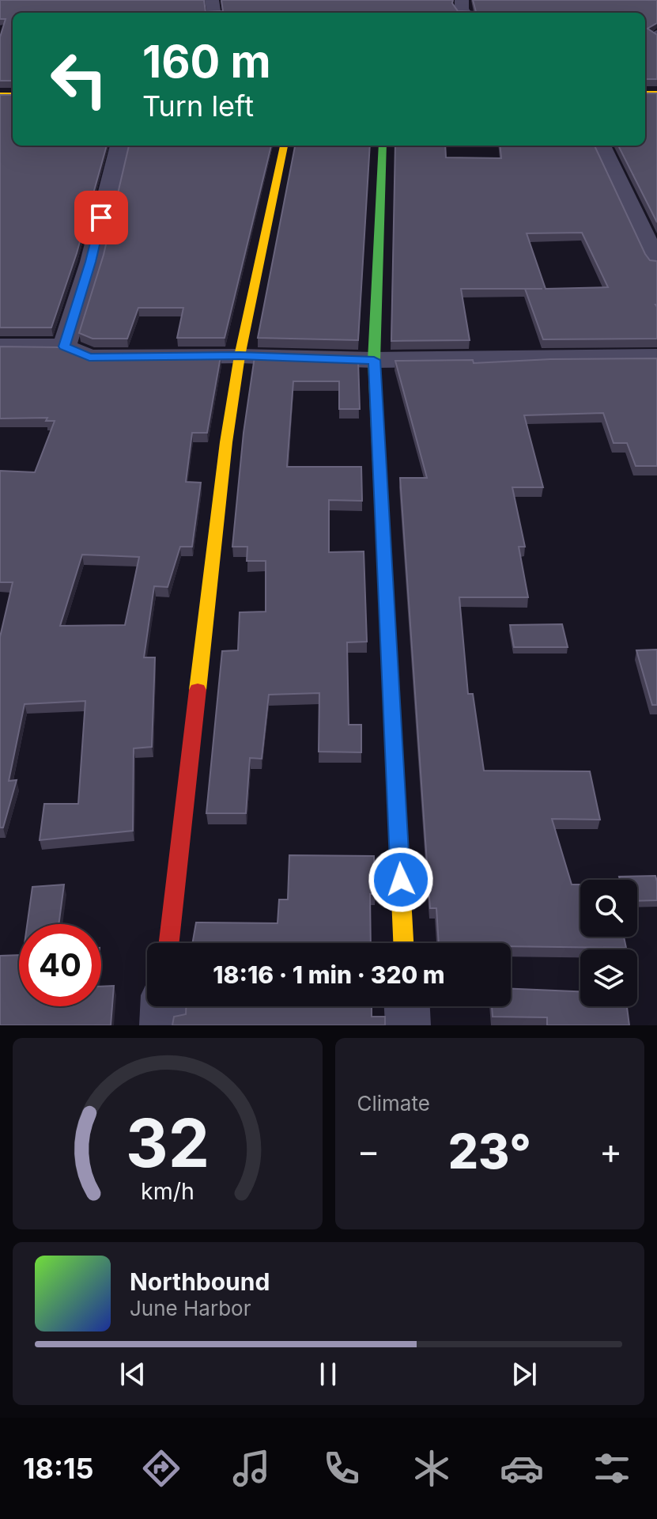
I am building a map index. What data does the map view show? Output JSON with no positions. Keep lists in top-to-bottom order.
{
  "page": {
    "turn": ["160 m", "Turn left"],
    "limit": "40",
    "trip": "18:16 · 1 min · 320 m",
    "tile": "Climate",
    "heat": ["−", "23°", "+"],
    "song": ["Northbound", "June Harbor"],
    "tabs": "18:15",
    "gauge": ["32", "km/h"]
  }
}
